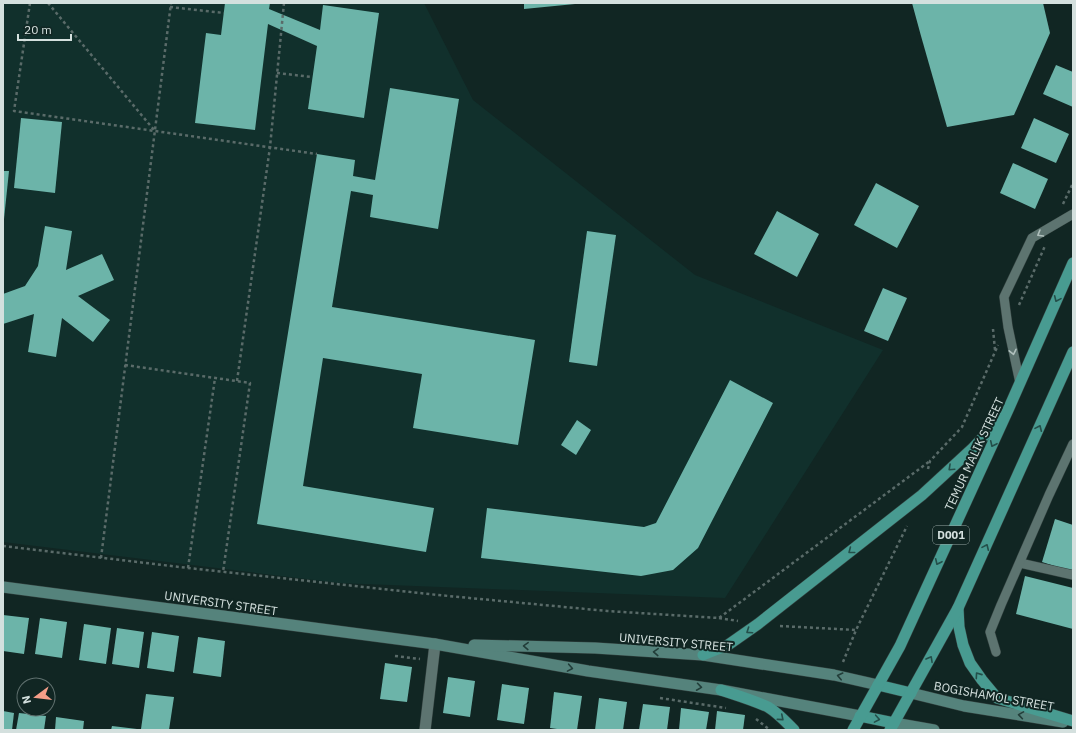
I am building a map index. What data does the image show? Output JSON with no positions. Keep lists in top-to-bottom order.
{
  "streets": {
    "highway": ["TEMUR MALIK STREET", "D001", "UNIVERSITY STREET"],
    "main road": ["BOGISHAMOL STREET"]
  },
  "crossings": [
    ["TEMUR MALIK STREET", "D001"],
    ["TEMUR MALIK STREET", "UNIVERSITY STREET"],
    ["D001", "UNIVERSITY STREET"],
    ["D001", "BOGISHAMOL STREET"],
    ["UNIVERSITY STREET", "BOGISHAMOL STREET"]
  ],
  "one_way": ["BOGISHAMOL STREET"],
  "scale_bar": "20 m",
  "north": "left"
}
